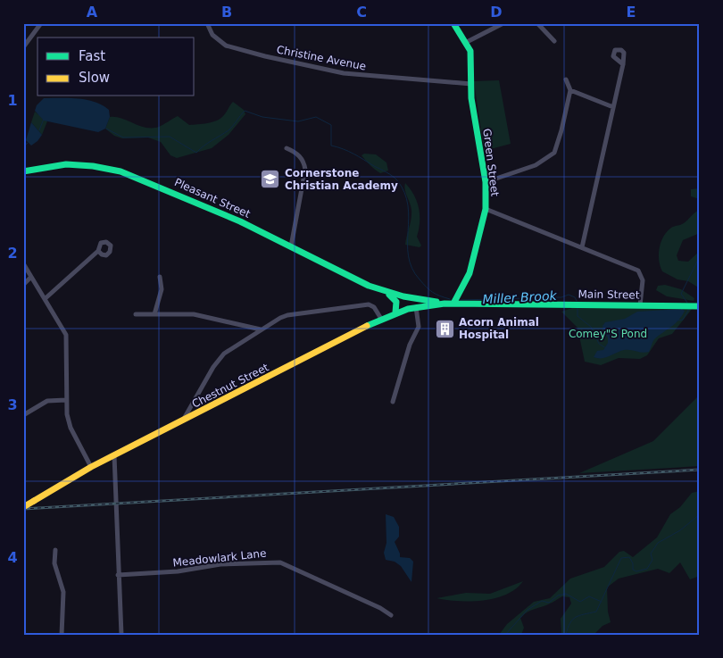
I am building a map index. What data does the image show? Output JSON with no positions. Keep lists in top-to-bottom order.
{
  "streets": {
    "street": [
      "Christine Avenue",
      "Green Street",
      "Pleasant Street",
      "Main Street",
      "Chestnut Street",
      "Meadowlark Lane"
    ]
  },
  "crossings": [
    ["Christine Avenue", "Green Street"],
    ["Green Street", "Main Street"],
    ["Green Street", "Chestnut Street"],
    ["Pleasant Street", "Chestnut Street"],
    ["Main Street", "Chestnut Street"]
  ],
  "water": ["Miller Brook"],
  "parks": ["Comey\"S Pond"],
  "places": {
    "school or university": ["Cornerstone Christian Academy"],
    "building": ["Acorn Animal Hospital"]
  },
  "legend": ["Fast", "Slow"],
  "grid": {
    "columns": [
      "A",
      "B",
      "C",
      "D",
      "E"
    ],
    "rows": [
      "1",
      "2",
      "3",
      "4"
    ]
  }
}
